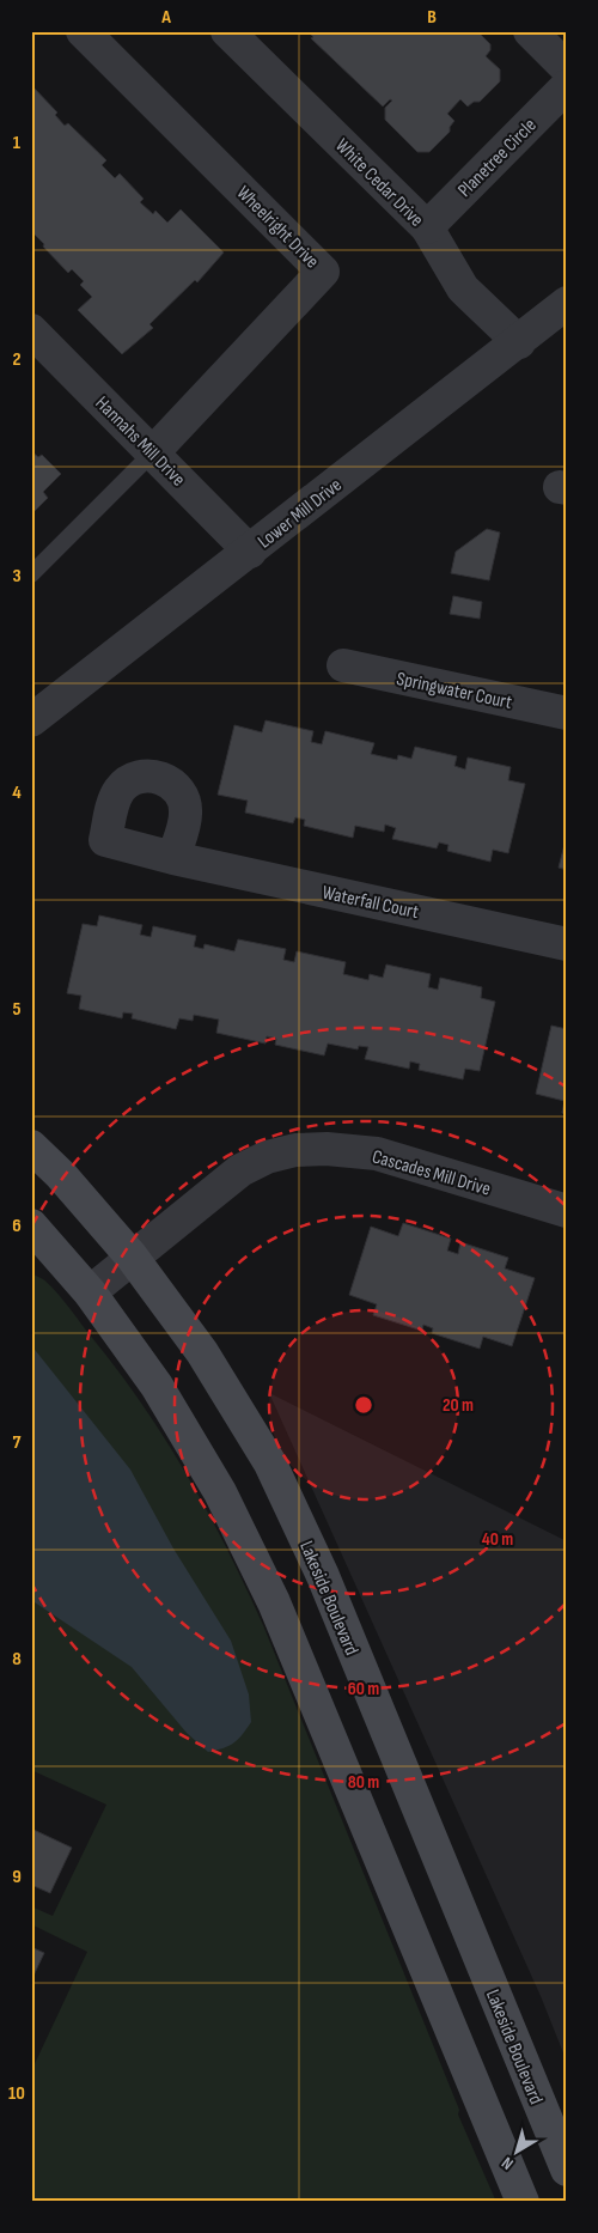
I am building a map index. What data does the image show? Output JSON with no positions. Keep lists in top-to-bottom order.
{
  "streets": {
    "main road": ["Lakeside Boulevard"],
    "street": [
      "Planetree Circle",
      "White Cedar Drive",
      "Wheelright Drive",
      "Hannahs Mill Drive",
      "Lower Mill Drive",
      "Springwater Court",
      "Waterfall Court",
      "Cascades Mill Drive"
    ]
  },
  "crossings": [
    ["Planetree Circle", "White Cedar Drive"],
    ["White Cedar Drive", "Lower Mill Drive"],
    ["Wheelright Drive", "Hannahs Mill Drive"],
    ["Hannahs Mill Drive", "Lower Mill Drive"],
    ["Cascades Mill Drive", "Lakeside Boulevard"]
  ],
  "north": "bottom left",
  "grid": {
    "columns": ["A", "B"],
    "rows": [
      "1",
      "2",
      "3",
      "4",
      "5",
      "6",
      "7",
      "8",
      "9",
      "10"
    ]
  },
  "rings": [
    "20 m",
    "40 m",
    "60 m",
    "80 m"
  ]
}
